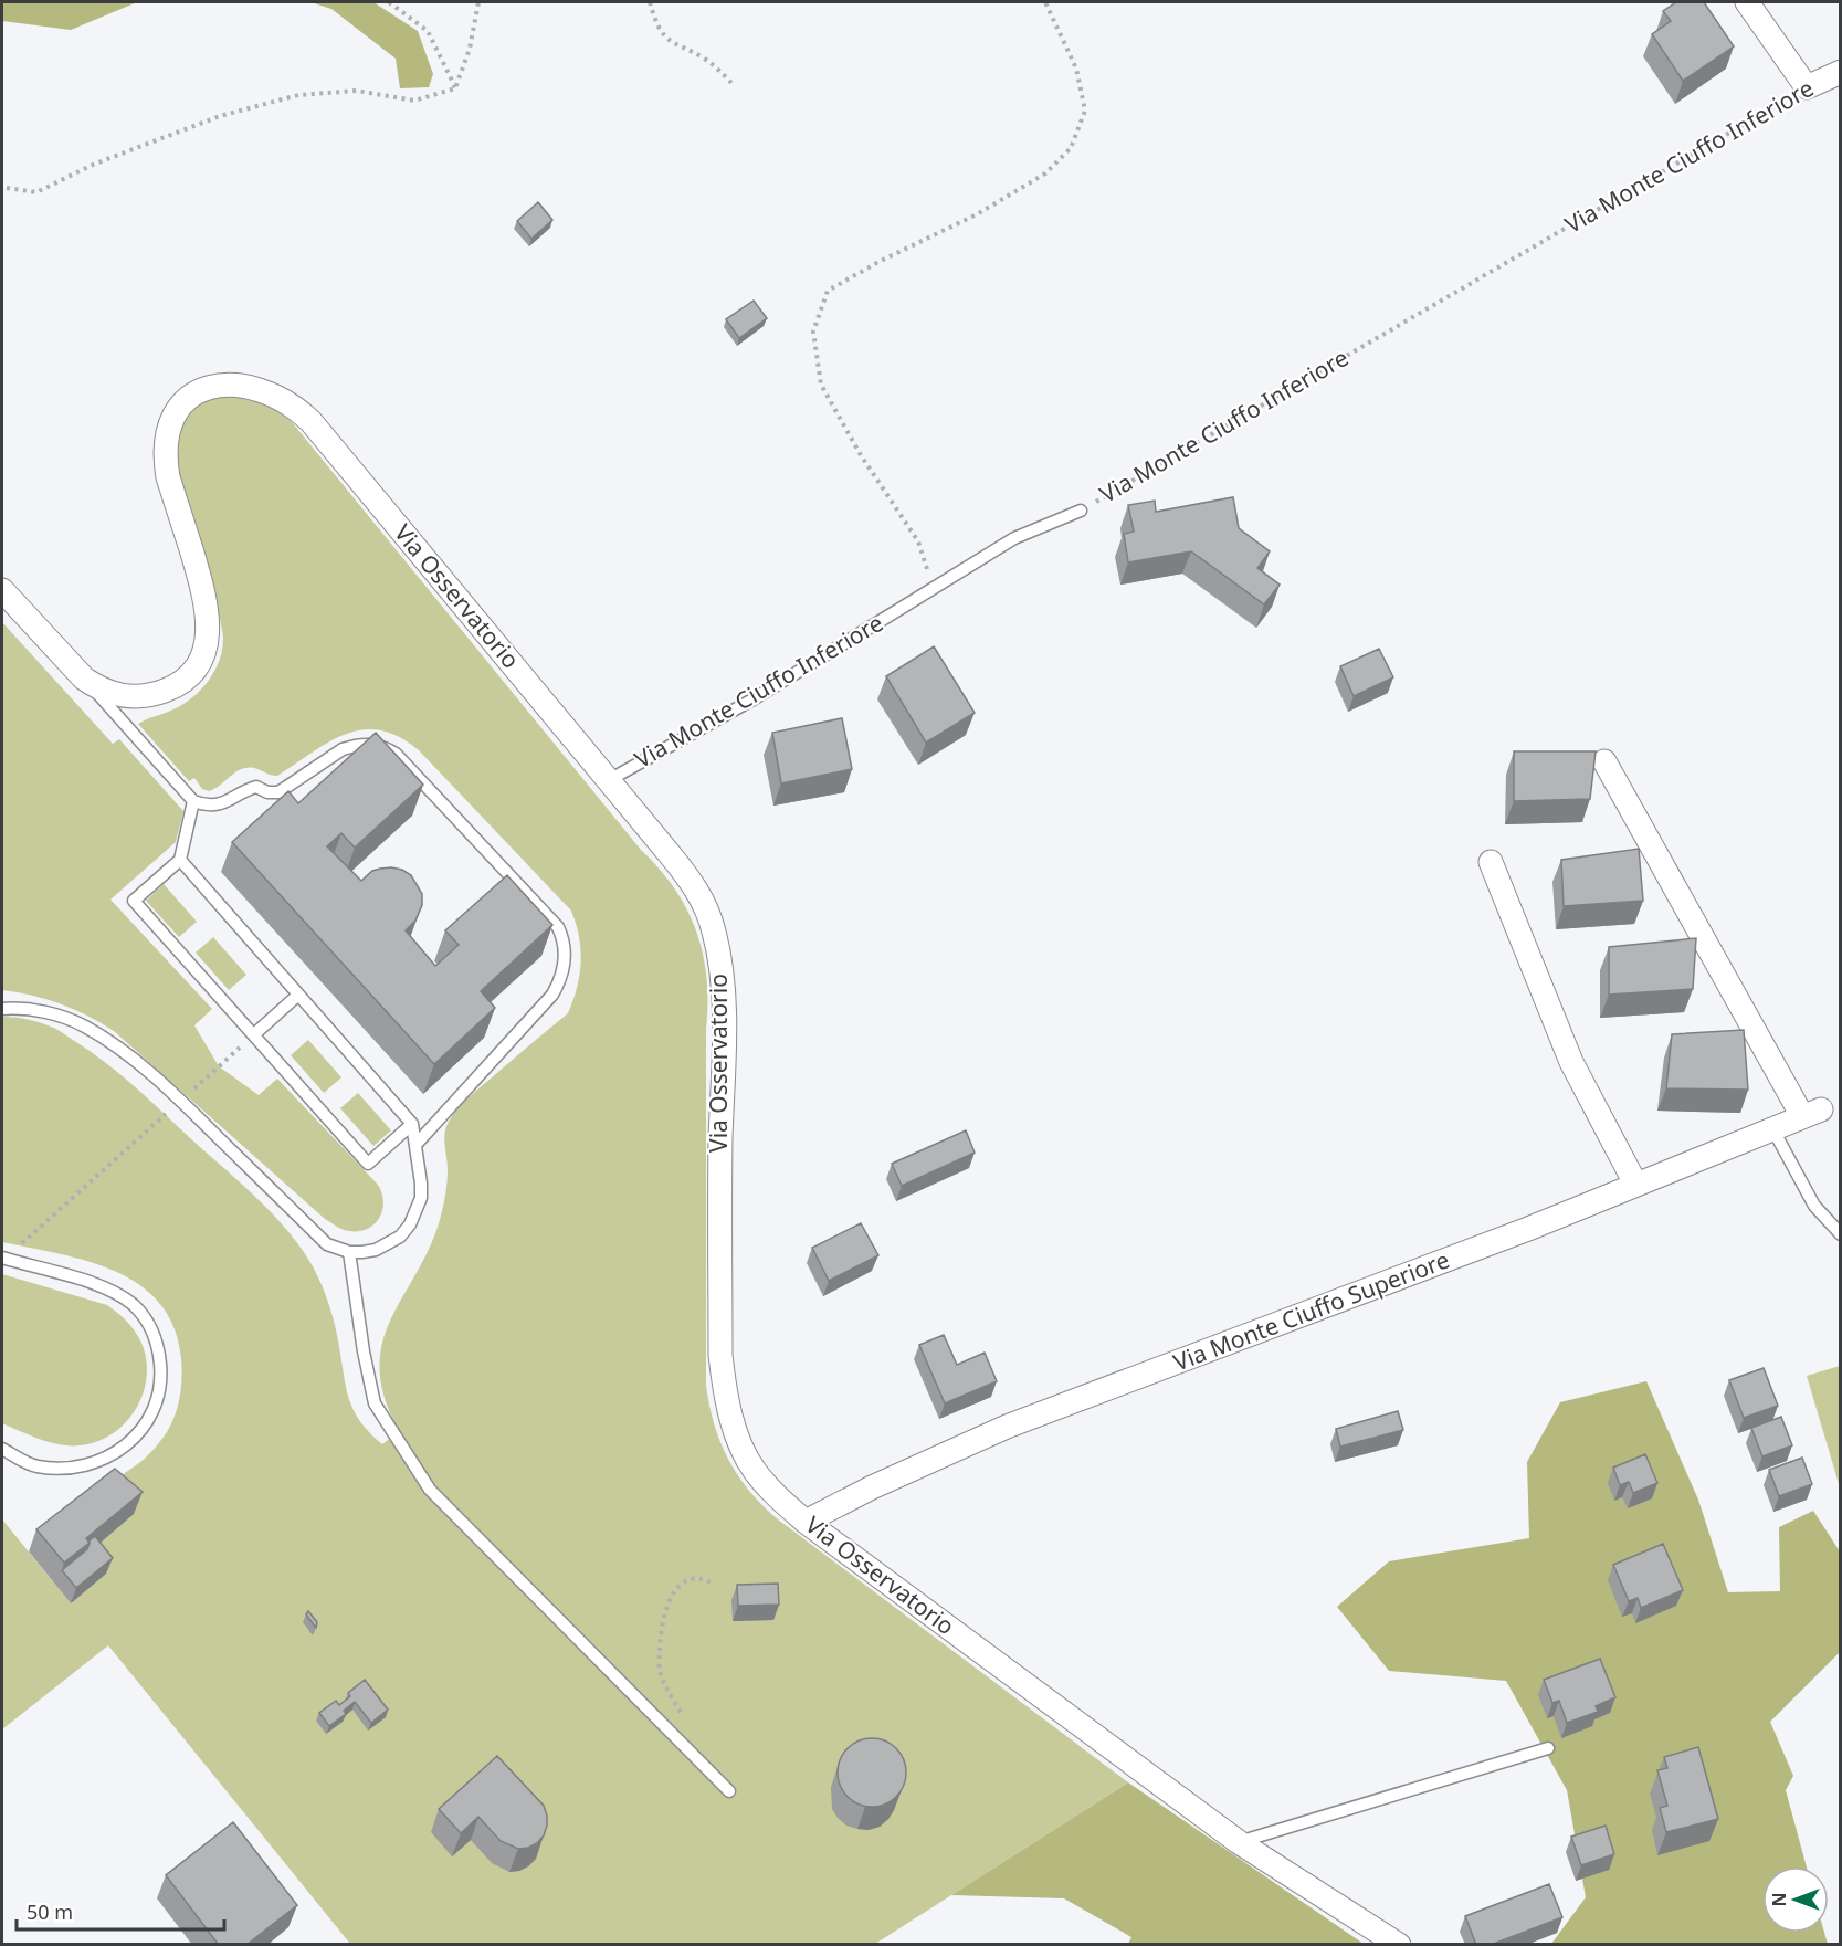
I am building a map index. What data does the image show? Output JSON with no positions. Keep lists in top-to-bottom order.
{
  "streets": {
    "street": ["Via Monte Ciuffo Inferiore", "Via Osservatorio", "Via Monte Ciuffo Superiore"]
  },
  "crossings": [
    ["Via Monte Ciuffo Inferiore", "Via Osservatorio"],
    ["Via Osservatorio", "Via Monte Ciuffo Superiore"]
  ],
  "scale_bar": "50 m",
  "north": "left"
}
